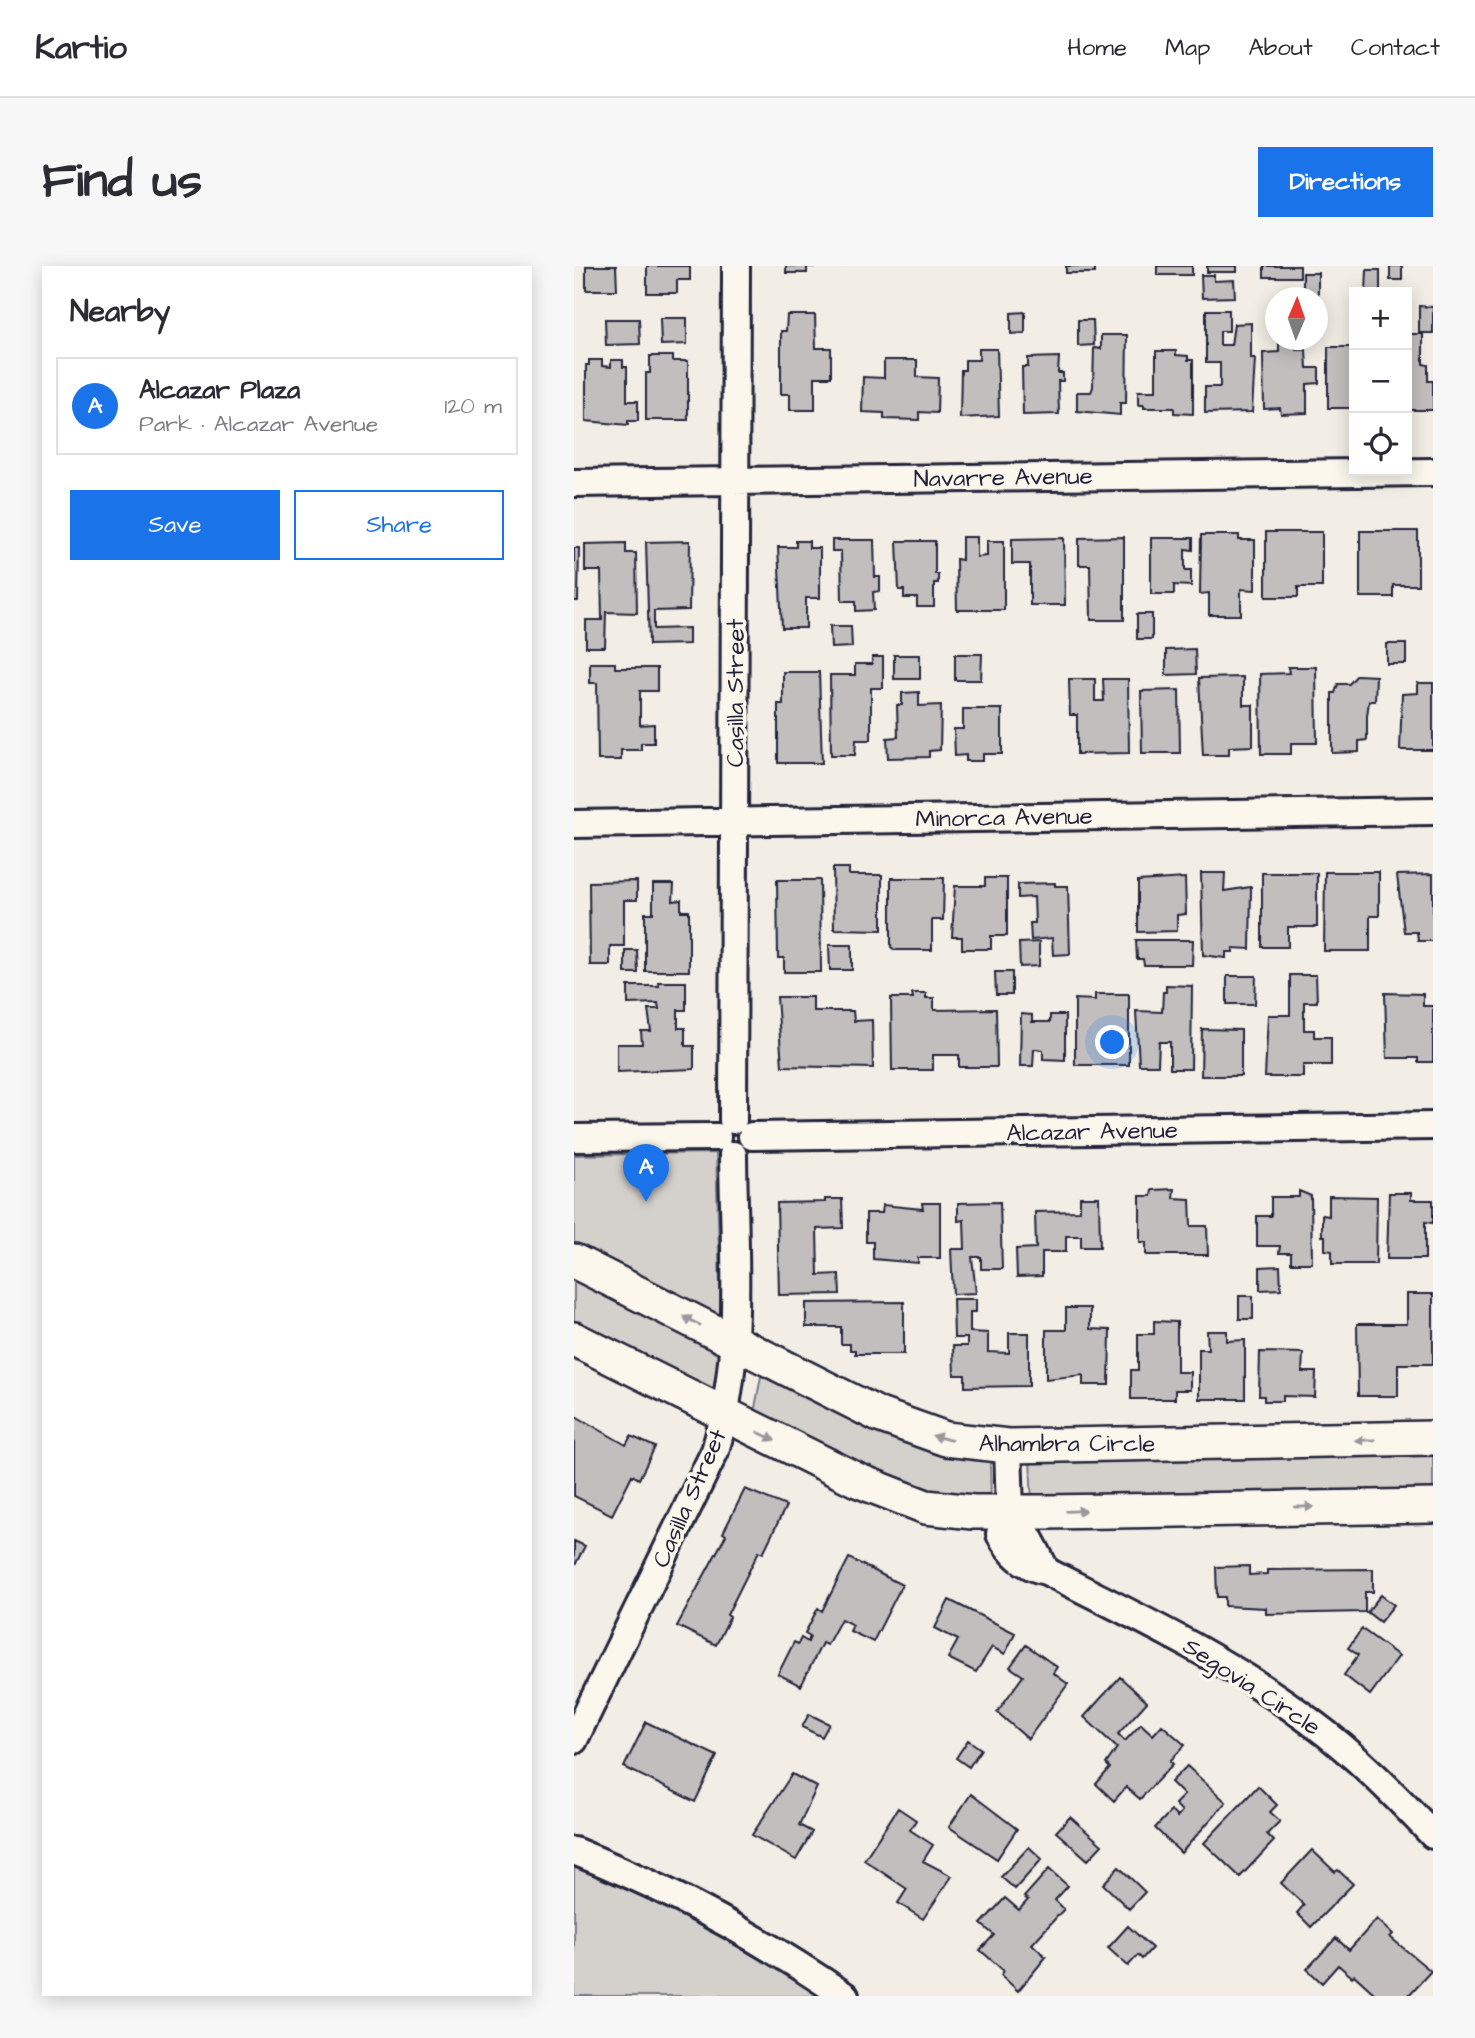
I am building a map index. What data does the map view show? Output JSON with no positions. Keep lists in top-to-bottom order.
{
  "streets": {
    "street": [
      "Navarre Avenue",
      "Casilla Street",
      "Minorca Avenue",
      "Alcazar Avenue",
      "Alhambra Circle",
      "Segovia Circle"
    ]
  },
  "crossings": [
    ["Navarre Avenue", "Casilla Street"],
    ["Casilla Street", "Minorca Avenue"],
    ["Casilla Street", "Alcazar Avenue"],
    ["Casilla Street", "Alhambra Circle"],
    ["Alhambra Circle", "Segovia Circle"]
  ],
  "north": "top",
  "page": {
    "header": "Kartio",
    "nav": [
      "Home",
      "Map",
      "About",
      "Contact"
    ],
    "buttons": [
      "Directions",
      ["Save", "Share"]
    ],
    "title": "Find us",
    "heading": "Nearby",
    "map_buttons": ["+", "−"],
    "list": [
      {
        "mark": "A",
        "name": "Alcazar Plaza",
        "note": "Park · Alcazar Avenue",
        "value": "120 m"
      }
    ],
    "pins": "A"
  }
}
